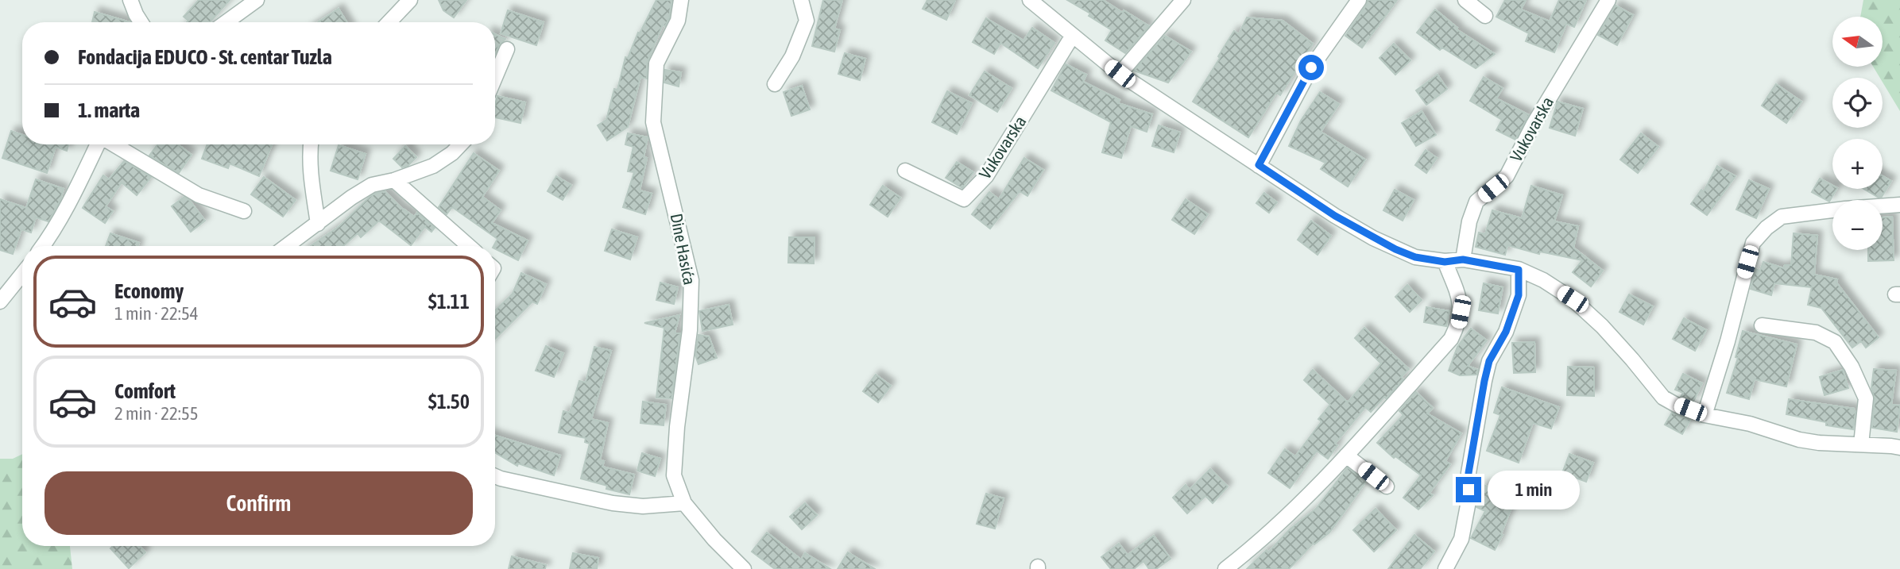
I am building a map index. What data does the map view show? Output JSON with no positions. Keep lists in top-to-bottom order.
{
  "streets": {
    "street": ["Vukovarska", "Dine Hasića"]
  },
  "north": "left",
  "page": {
    "map_buttons": ["+", "−"],
    "banner": ["Fondacija EDUCO - St. centar Tuzla", "1. marta"],
    "list": [
      {
        "name": "Economy",
        "note": "1 min · 22:54",
        "value": "$1.11"
      },
      {
        "name": "Comfort",
        "note": "2 min · 22:55",
        "value": "$1.50"
      }
    ],
    "buttons": "Confirm",
    "bubble": "1 min"
  }
}
